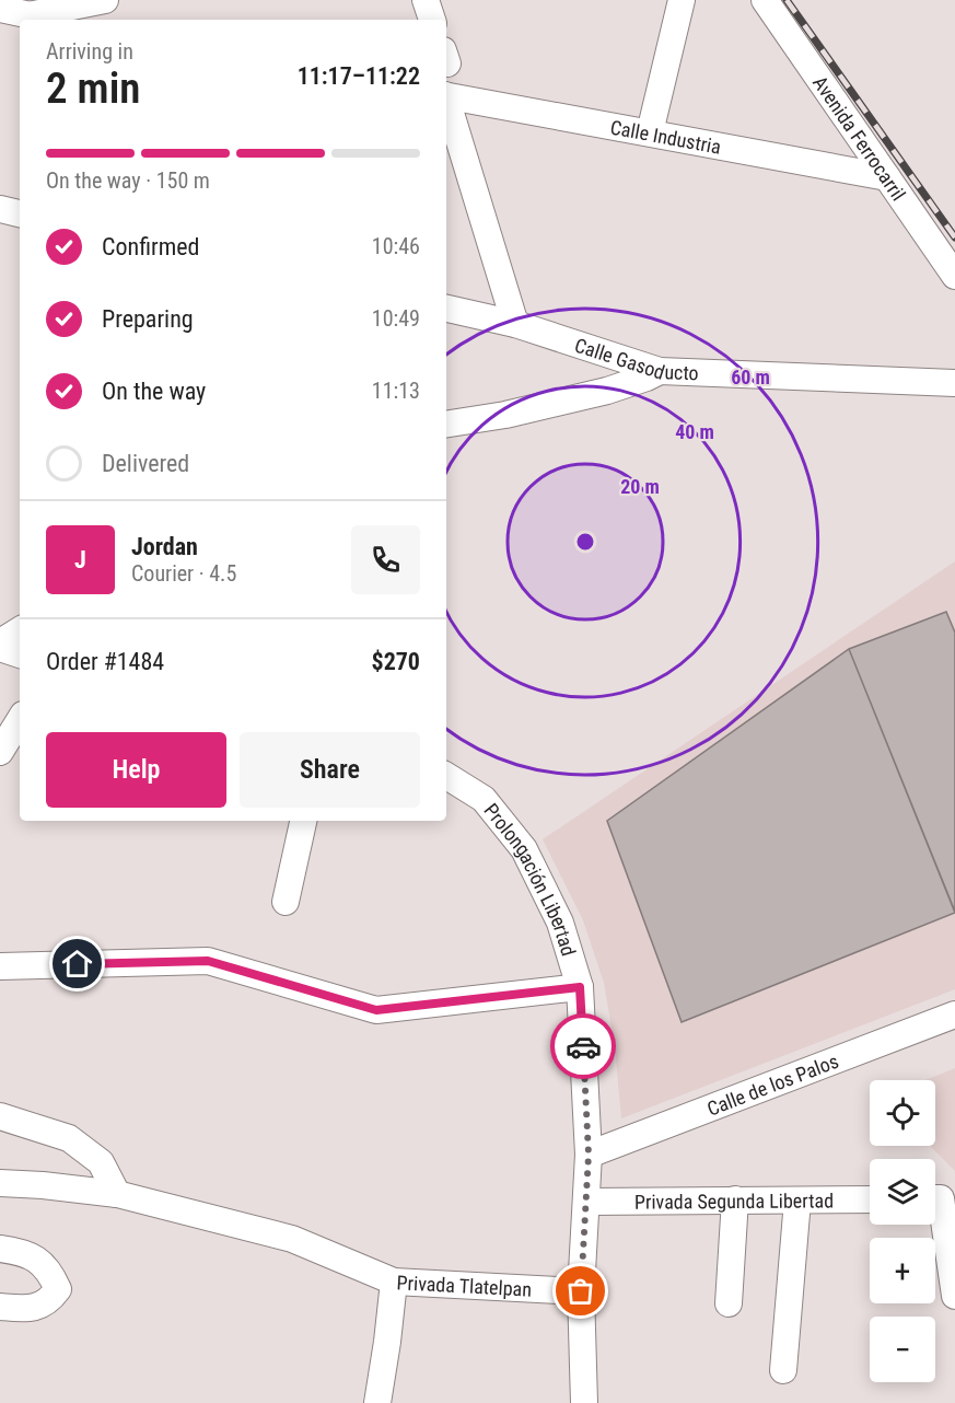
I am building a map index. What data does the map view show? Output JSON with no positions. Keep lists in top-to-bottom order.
{
  "streets": {
    "street": [
      "Calle Industria",
      "Avenida Ferrocarril",
      "Calle Gasoducto",
      "Prolongación Libertad",
      "Calle de los Palos",
      "Privada Segunda Libertad",
      "Privada Tlatelpan"
    ]
  },
  "crossings": [
    ["Calle Industria", "Avenida Ferrocarril"],
    ["Prolongación Libertad", "Calle de los Palos"],
    ["Prolongación Libertad", "Privada Segunda Libertad"],
    ["Prolongación Libertad", "Privada Tlatelpan"]
  ],
  "page": {
    "heading": ["2 min", "Arriving in", "11:17–11:22"],
    "panel": [
      "Jordan",
      "Courier · 4.5",
      "Order #1484",
      "$270"
    ],
    "bar": "On the way · 150 m",
    "list": [
      ["Confirmed", "10:46"],
      ["Preparing", "10:49"],
      ["On the way", "11:13"],
      "Delivered"
    ],
    "round": "J",
    "buttons": ["Help", "Share"],
    "map_buttons": ["+", "−"]
  },
  "rings": ["60 m", "40 m", "20 m"]
}
